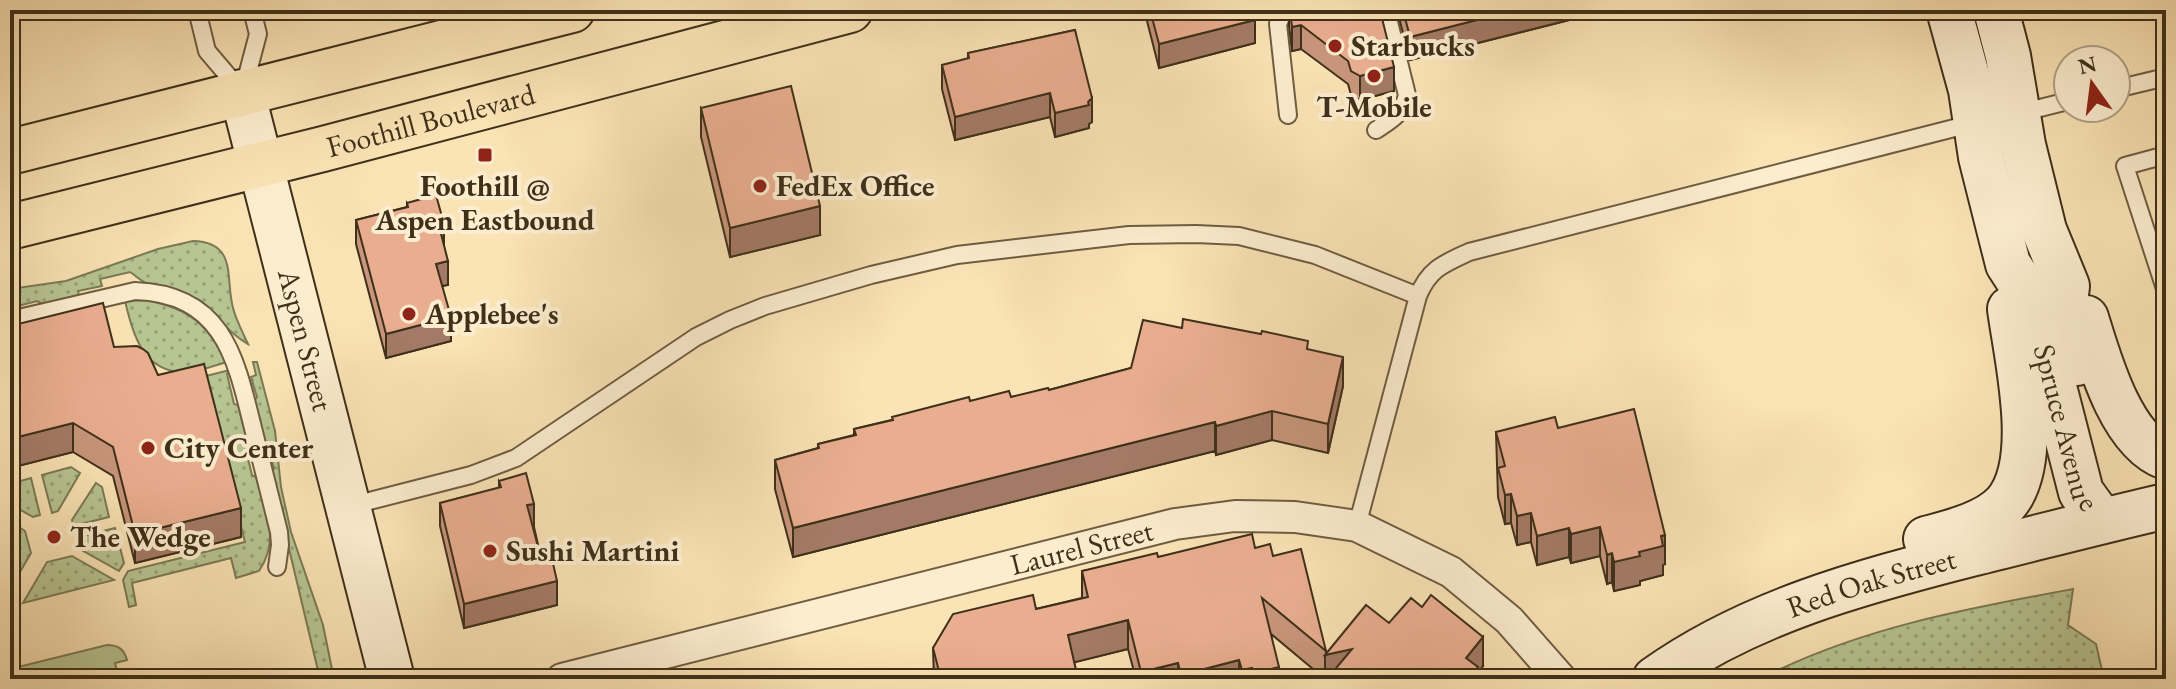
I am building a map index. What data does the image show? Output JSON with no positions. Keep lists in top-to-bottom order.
{
  "streets": {
    "main road": ["Foothill Boulevard"],
    "street": [
      "Aspen Street",
      "Spruce Avenue",
      "Laurel Street",
      "Red Oak Street"
    ]
  },
  "crossings": [
    ["Foothill Boulevard", "Aspen Street"],
    ["Spruce Avenue", "Red Oak Street"]
  ],
  "places": {
    "other": [
      "Starbucks",
      "T-Mobile",
      "FedEx Office",
      "Applebee's",
      "City Center",
      "The Wedge",
      "Sushi Martini"
    ],
    "transit": ["Foothill @ Aspen Eastbound"]
  },
  "north": "top"
}
